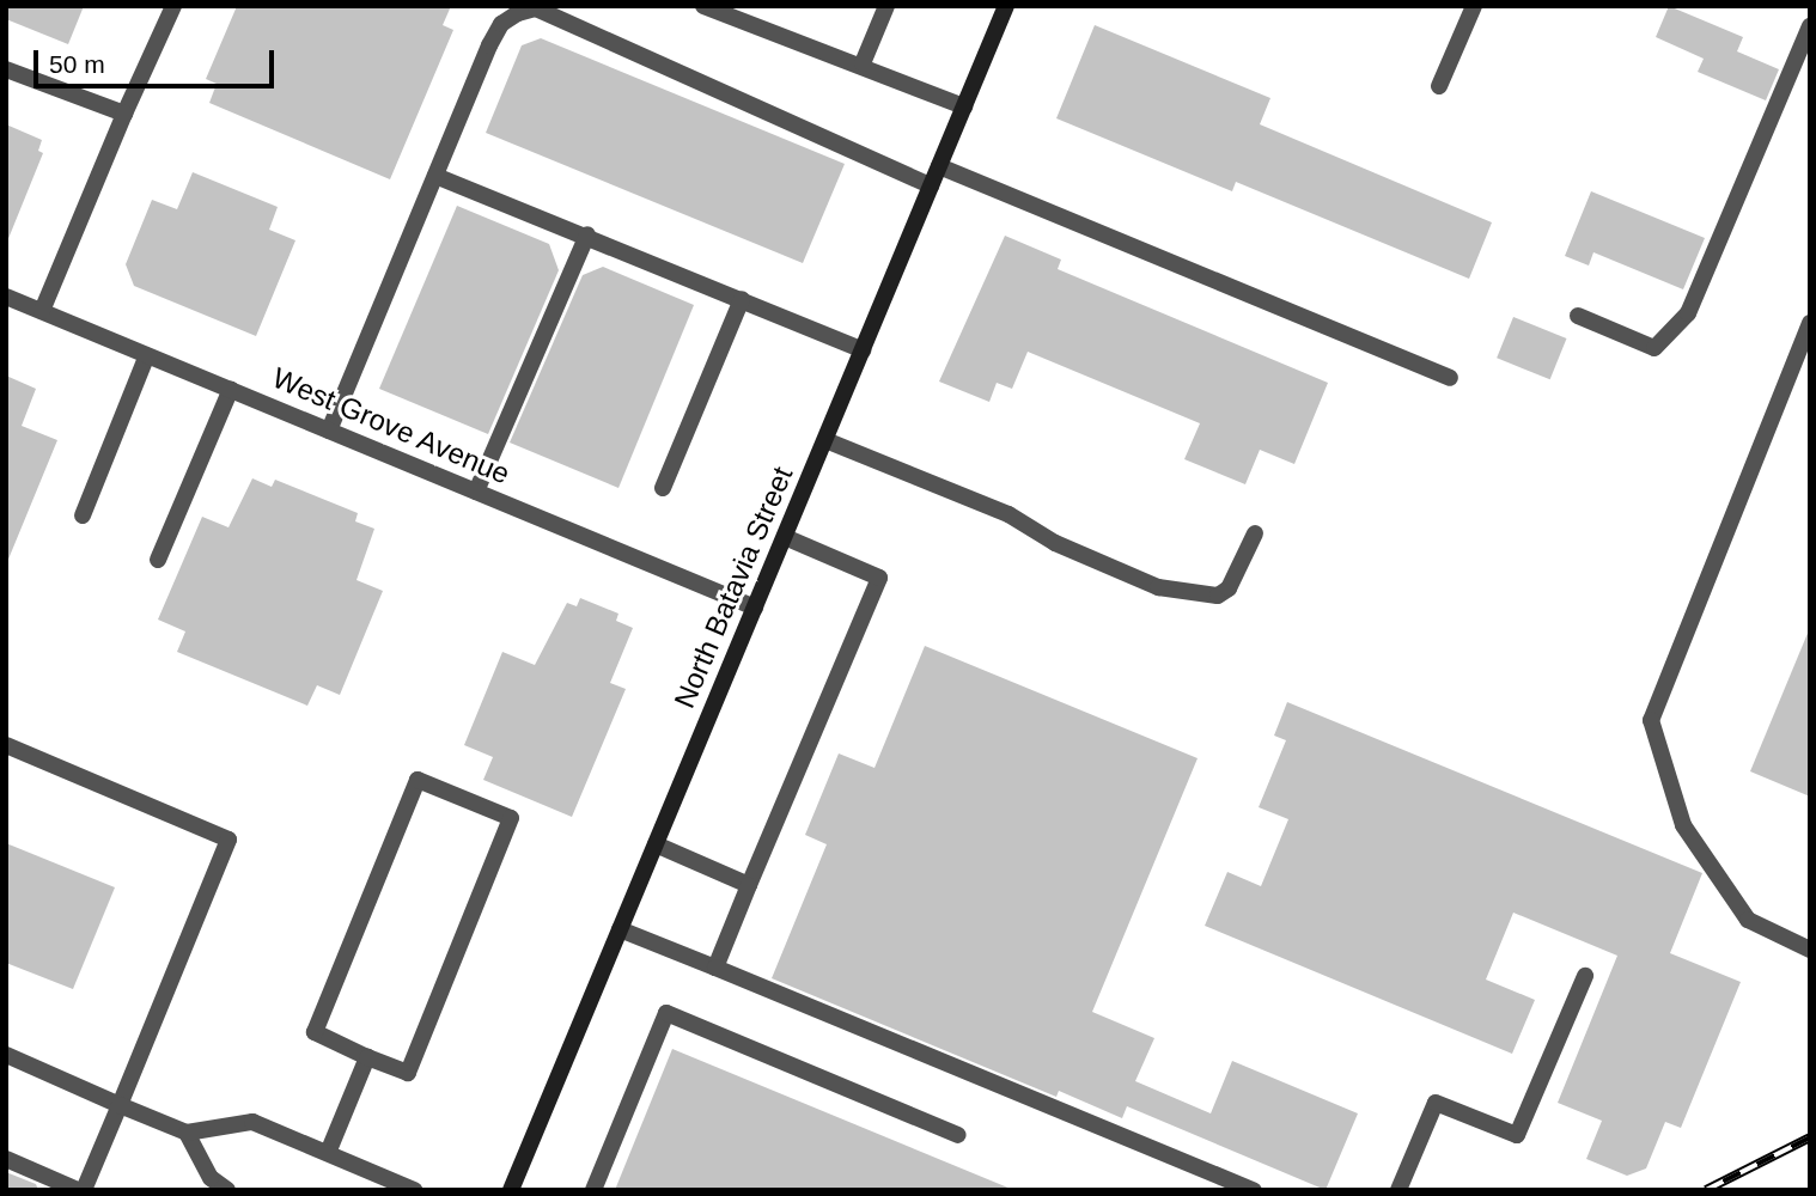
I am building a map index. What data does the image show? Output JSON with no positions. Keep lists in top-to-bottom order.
{
  "streets": {
    "main road": ["North Batavia Street"],
    "street": ["West Grove Avenue"]
  },
  "crossings": [
    ["West Grove Avenue", "North Batavia Street"]
  ],
  "scale_bar": "50 m"
}
